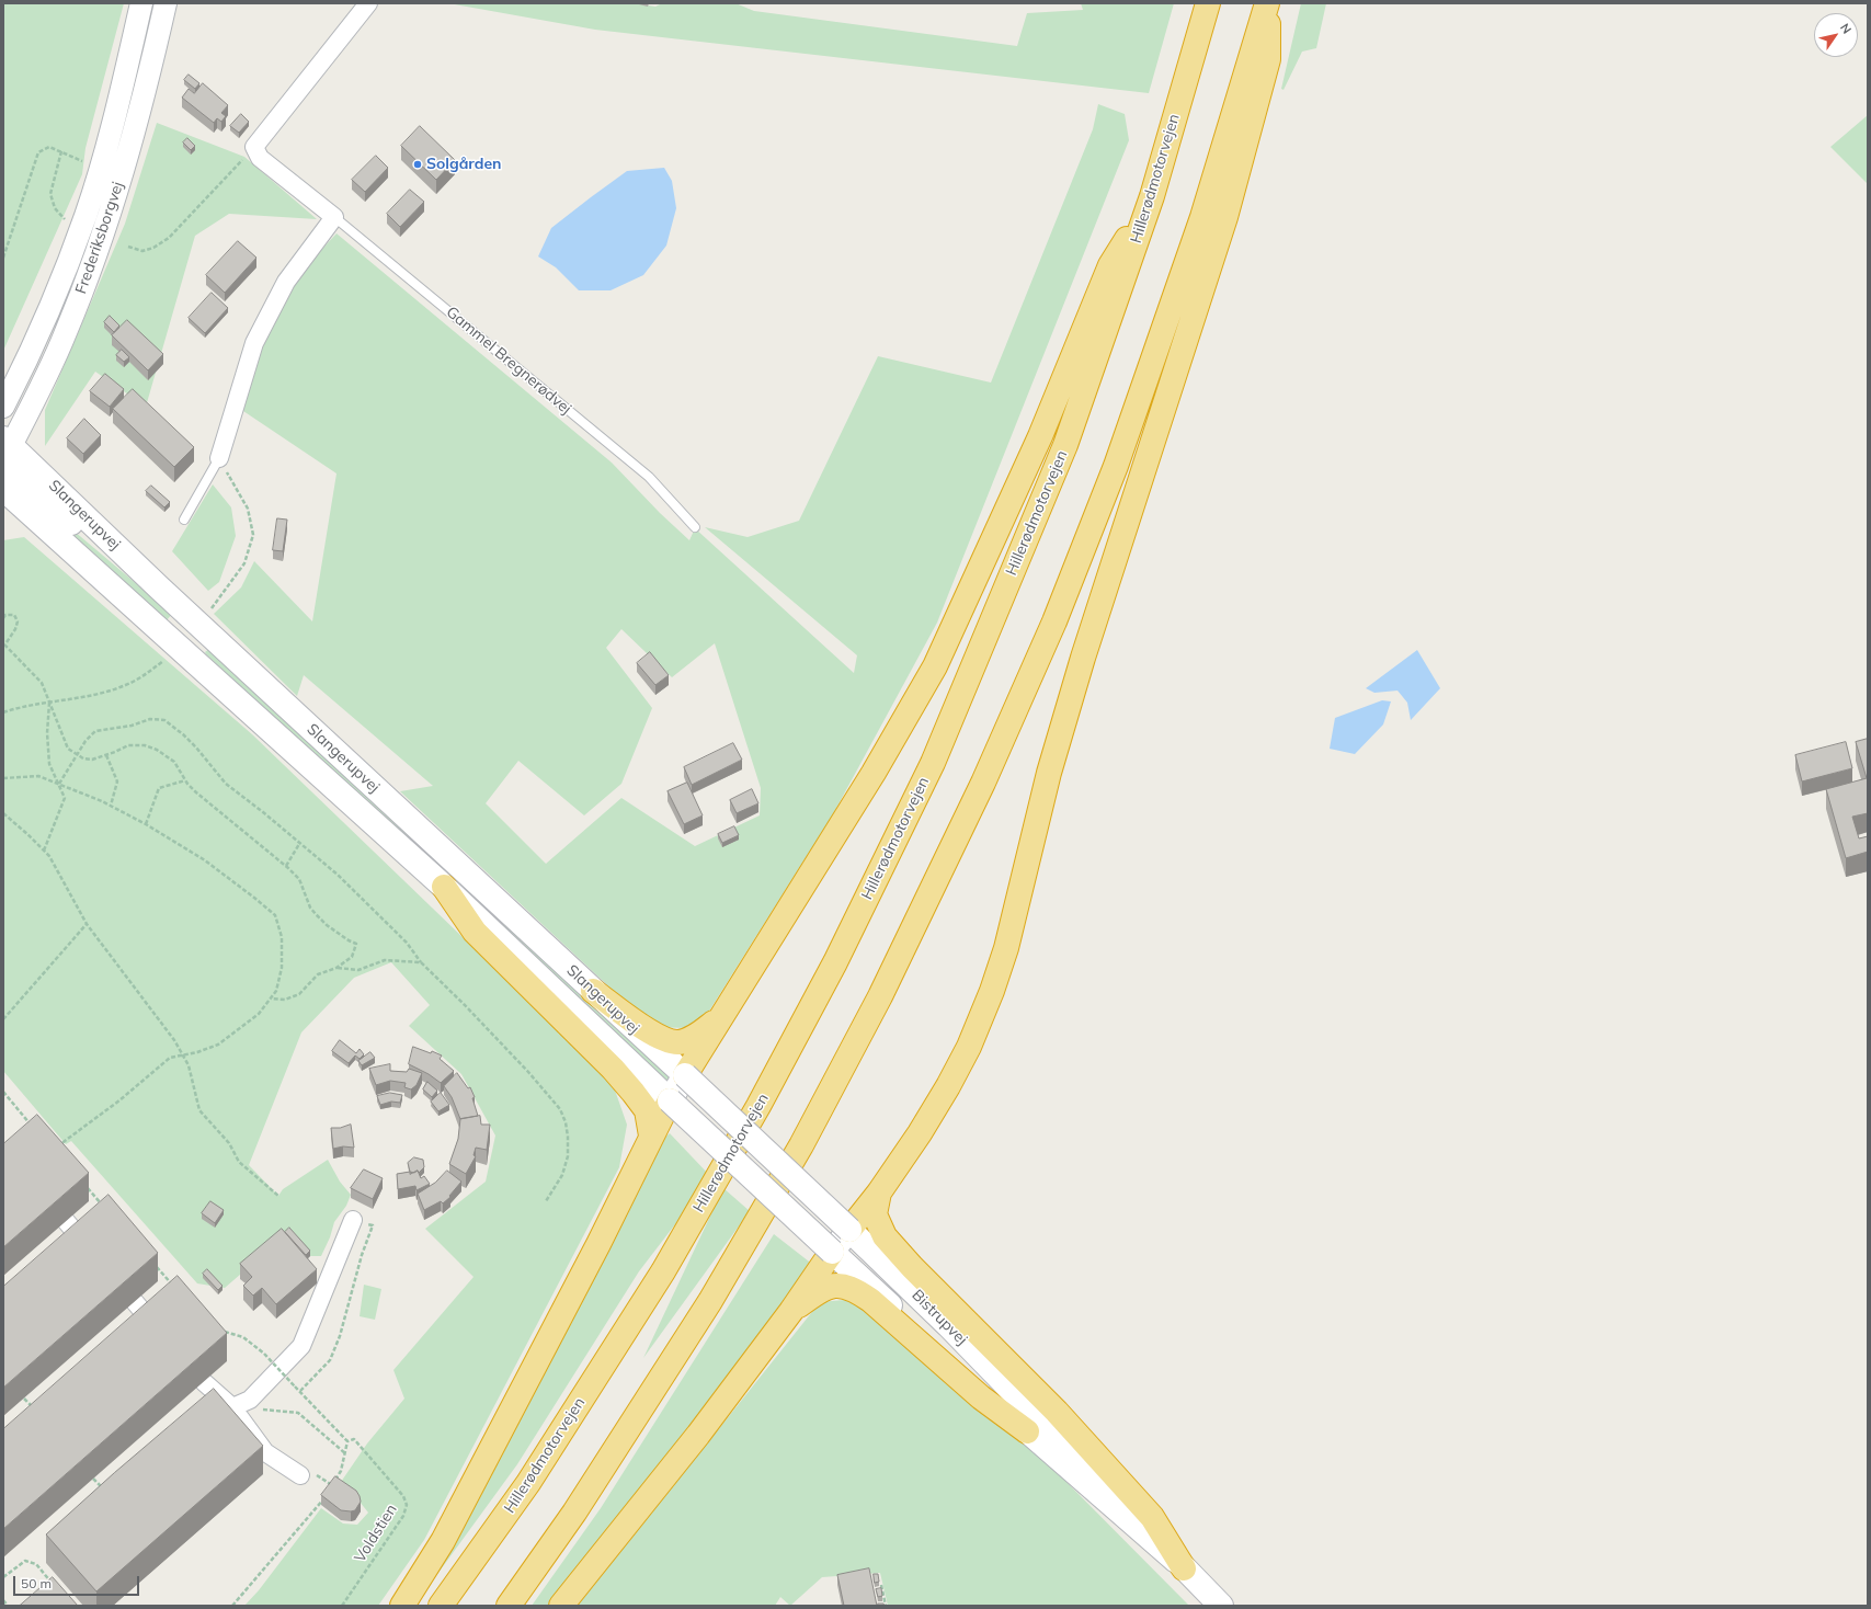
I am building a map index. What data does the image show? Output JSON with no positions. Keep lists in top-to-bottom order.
{
  "streets": {
    "highway": ["Hillerødmotorvejen"],
    "main road": ["Slangerupvej", "Bistrupvej"],
    "street": ["Frederiksborgvej", "Gammel Bregnerødvej"],
    "path": ["Voldstien"]
  },
  "crossings": [
    ["Frederiksborgvej", "Slangerupvej"],
    ["Slangerupvej", "Bistrupvej"]
  ],
  "places": ["Solgården"],
  "scale_bar": "50 m",
  "north": "top right"
}
